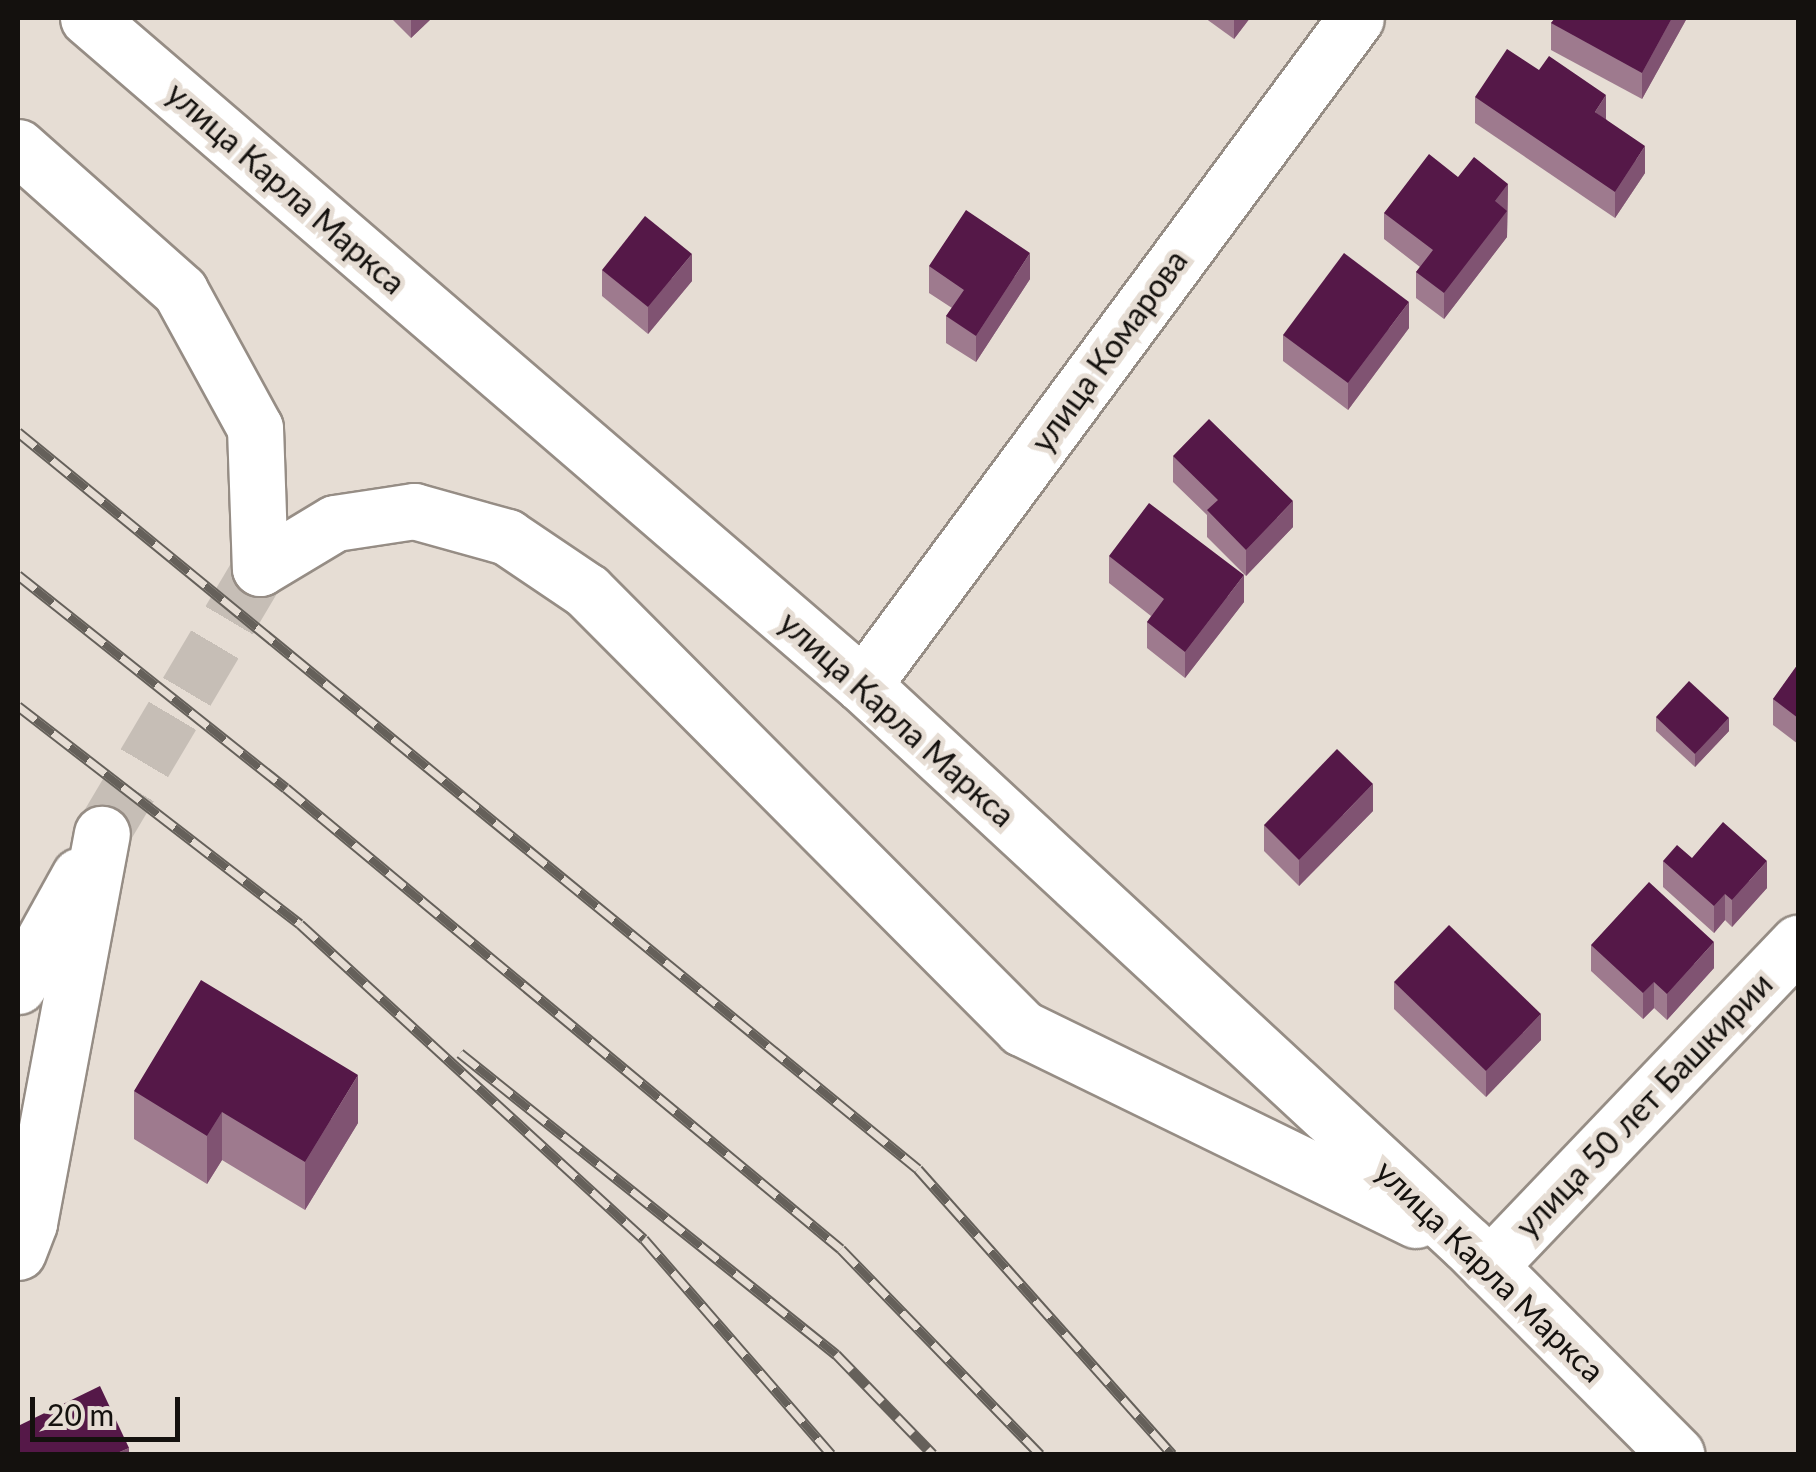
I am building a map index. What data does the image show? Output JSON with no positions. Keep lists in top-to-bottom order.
{
  "streets": {
    "street": ["улица Карла Маркса", "улица Комарова", "улица 50 лет Башкирии"]
  },
  "crossings": [
    ["улица Карла Маркса", "улица Комарова"],
    ["улица Карла Маркса", "улица 50 лет Башкирии"]
  ],
  "scale_bar": "20 m"
}
